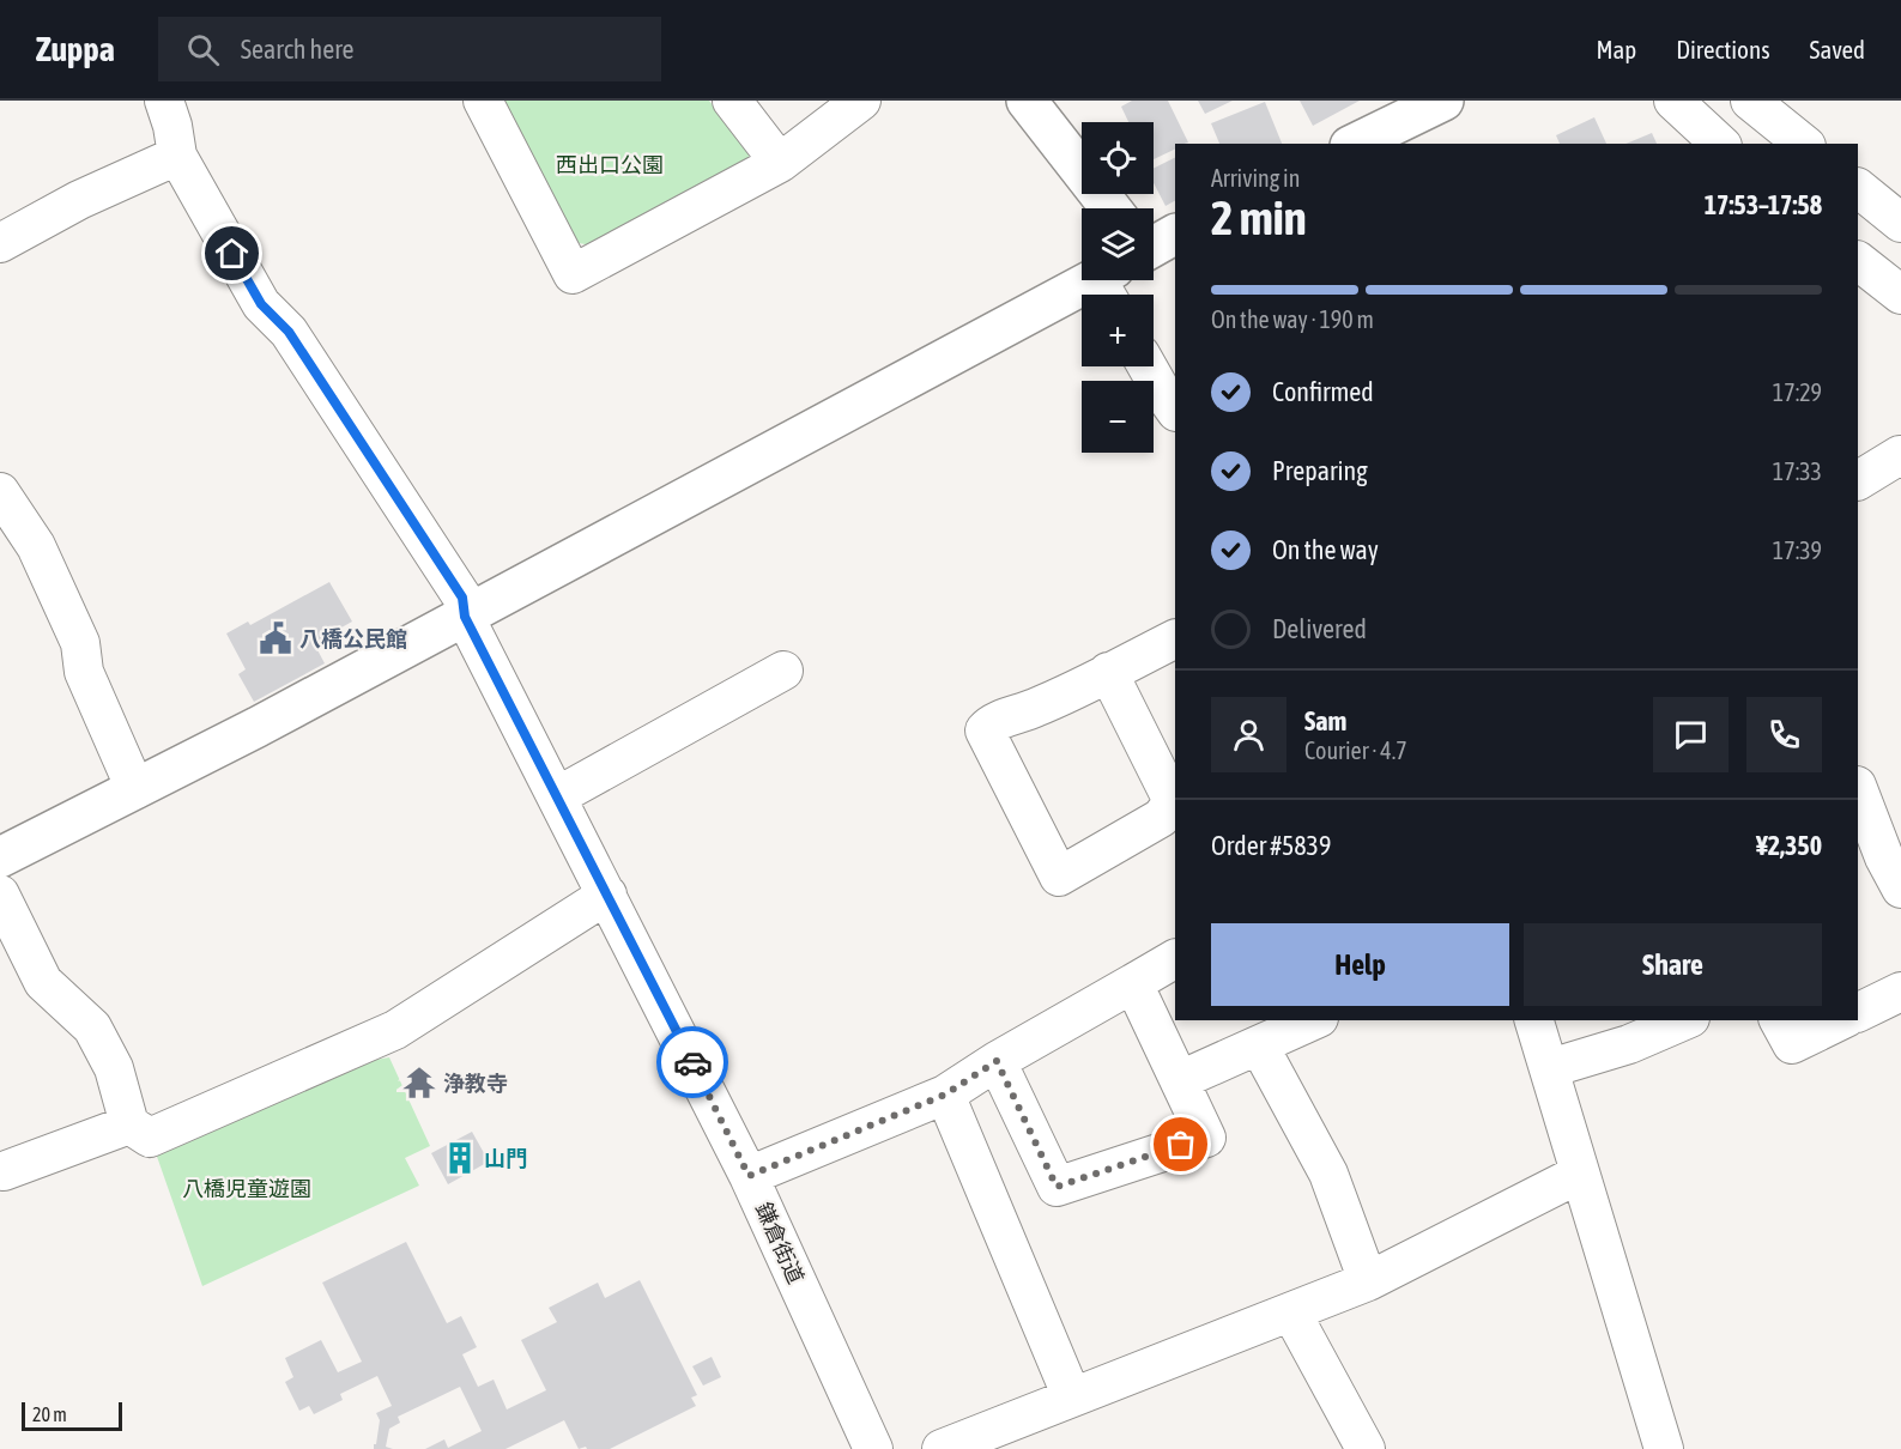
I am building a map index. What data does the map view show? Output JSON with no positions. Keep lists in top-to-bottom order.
{
  "streets": {
    "street": ["鎌倉街道"]
  },
  "parks": ["西出口公園", "八橋児童遊園"],
  "places": {
    "public building": ["八橋公民館"],
    "temple": ["浄教寺"],
    "building": ["山門"]
  },
  "scale_bar": "20 m",
  "page": {
    "header": "Zuppa",
    "search": "Search here",
    "nav": ["Map", "Directions", "Saved"],
    "map_buttons": ["+", "−"],
    "heading": ["2 min", "Arriving in", "17:53–17:58"],
    "panel": [
      "Sam",
      "Courier · 4.7",
      "Order #5839",
      "¥2,350"
    ],
    "bar": "On the way · 190 m",
    "list": [
      ["Confirmed", "17:29"],
      ["Preparing", "17:33"],
      ["On the way", "17:39"],
      "Delivered"
    ],
    "buttons": ["Help", "Share"],
    "scale": "20 m"
  }
}
